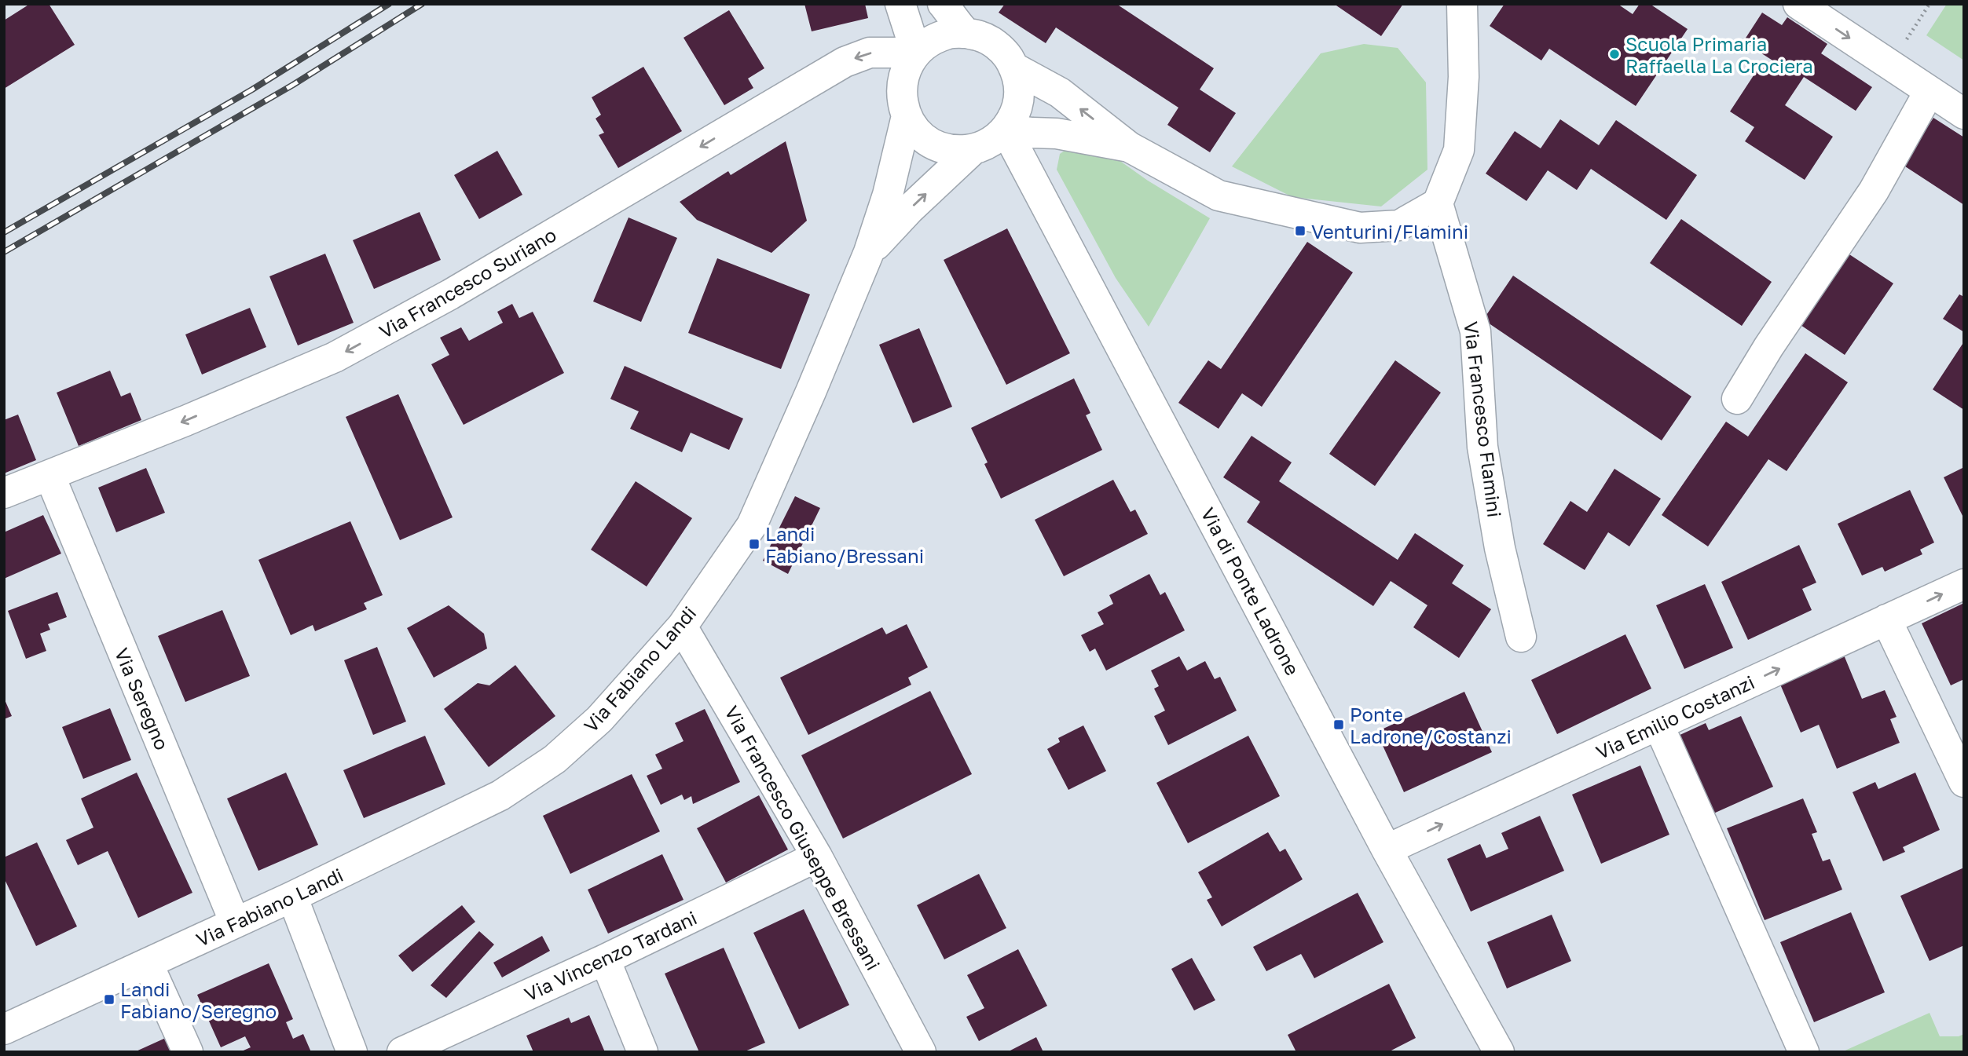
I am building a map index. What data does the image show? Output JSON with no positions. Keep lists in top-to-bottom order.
{
  "streets": {
    "street": [
      "Via Francesco Suriano",
      "Via Francesco Flamini",
      "Via di Ponte Ladrone",
      "Via Fabiano Landi",
      "Via Seregno",
      "Via Emilio Costanzi",
      "Via Francesco Giuseppe Bressani",
      "Via Vincenzo Tardani"
    ]
  },
  "crossings": [
    ["Via Francesco Suriano", "Via di Ponte Ladrone"],
    ["Via Francesco Suriano", "Via Fabiano Landi"],
    ["Via Francesco Suriano", "Via Seregno"],
    ["Via di Ponte Ladrone", "Via Fabiano Landi"],
    ["Via di Ponte Ladrone", "Via Emilio Costanzi"],
    ["Via Fabiano Landi", "Via Seregno"],
    ["Via Fabiano Landi", "Via Francesco Giuseppe Bressani"],
    ["Via Francesco Giuseppe Bressani", "Via Vincenzo Tardani"]
  ],
  "one_way": ["Via Francesco Suriano", "Via Emilio Costanzi"],
  "places": {
    "other": ["Scuola Primaria Raffaella La Crociera"],
    "transit": [
      "Venturini/Flamini",
      "Landi Fabiano/Bressani",
      "Ponte Ladrone/Costanzi",
      "Landi Fabiano/Seregno"
    ]
  }
}
